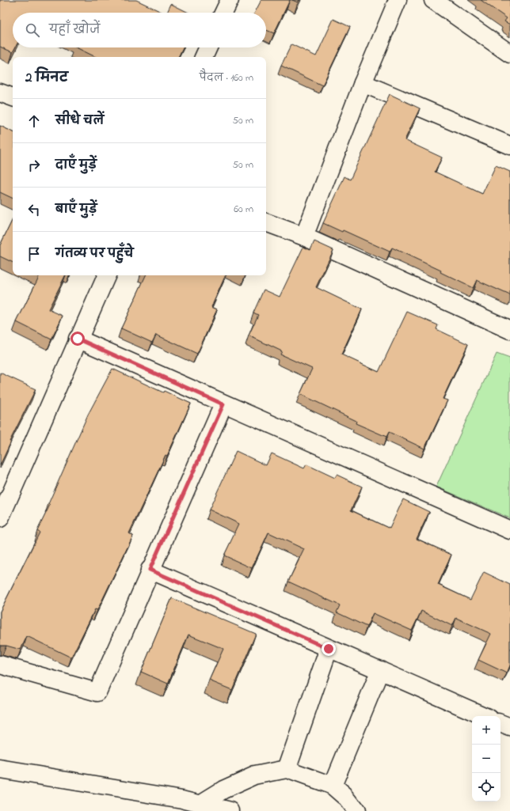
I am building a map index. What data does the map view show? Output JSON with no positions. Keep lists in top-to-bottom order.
{
  "page": {
    "search": "यहाँ खोजें",
    "heading": ["2 मिनट", "पैदल · 160 m"],
    "list": [
      ["सीधे चलें", "50 m"],
      ["दाएँ मुड़ें", "50 m"],
      ["बाएँ मुड़ें", "60 m"],
      "गंतव्य पर पहुँचे"
    ],
    "map_buttons": ["+", "−"]
  }
}
